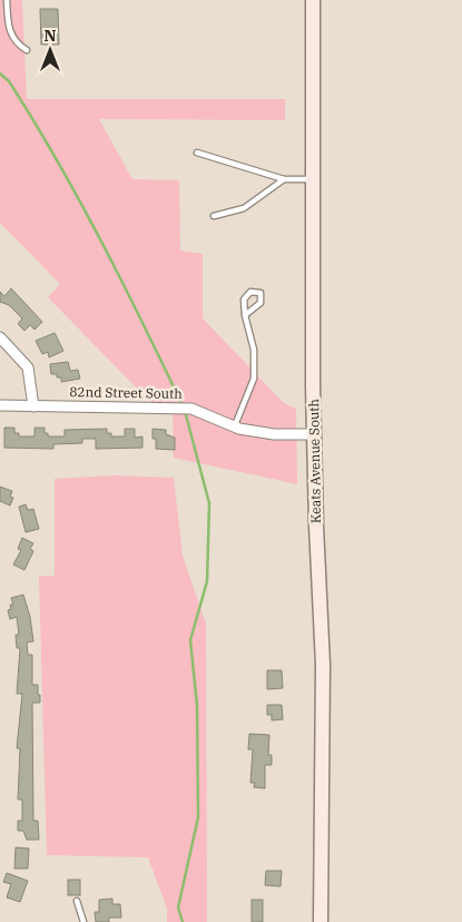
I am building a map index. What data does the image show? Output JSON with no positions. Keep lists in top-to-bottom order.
{
  "streets": {
    "main road": ["Keats Avenue South"],
    "street": ["82nd Street South"]
  },
  "crossings": [
    ["82nd Street South", "Keats Avenue South"]
  ],
  "north": "top"
}
